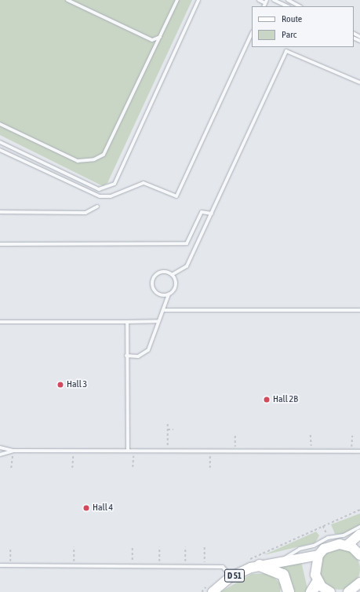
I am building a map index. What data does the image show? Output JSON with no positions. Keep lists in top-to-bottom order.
{
  "streets": {
    "main road": ["D 51"]
  },
  "places": ["Hall 3", "Hall 2B", "Hall 4"],
  "legend": ["Route", "Parc"]
}
